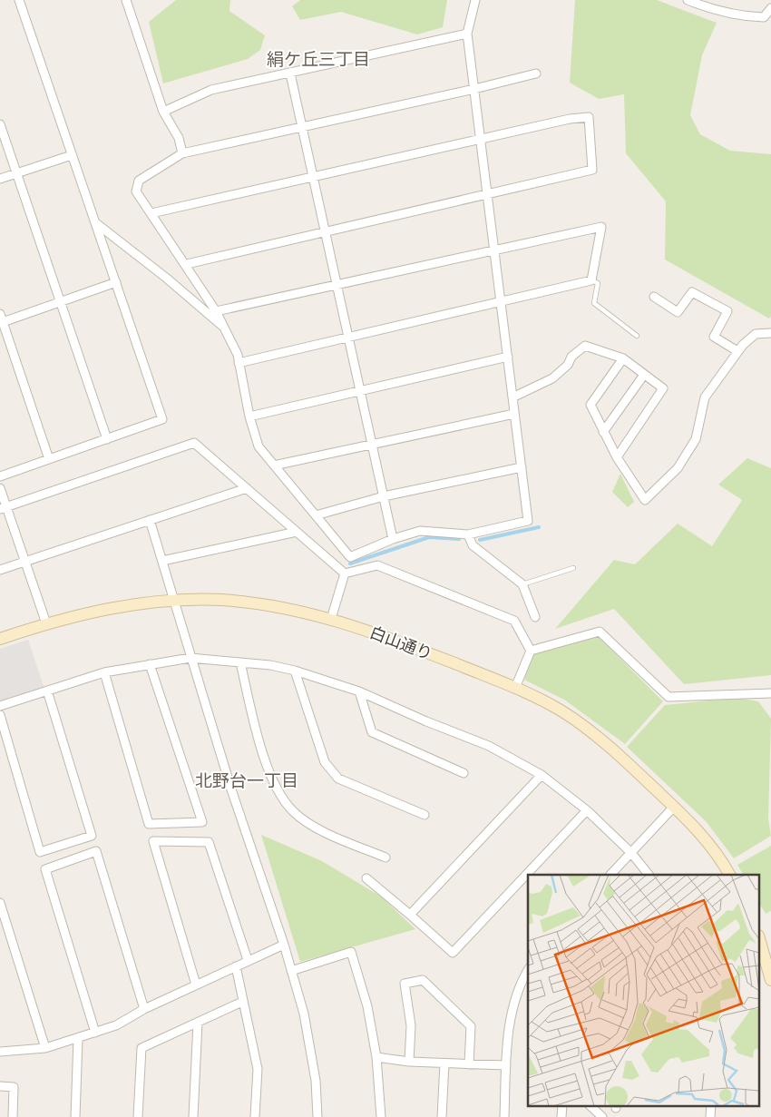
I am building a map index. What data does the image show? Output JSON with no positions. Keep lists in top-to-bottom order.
{
  "streets": {
    "street": ["白山通り"]
  },
  "districts": ["絹ケ丘三丁目", "北野台一丁目"]
}
